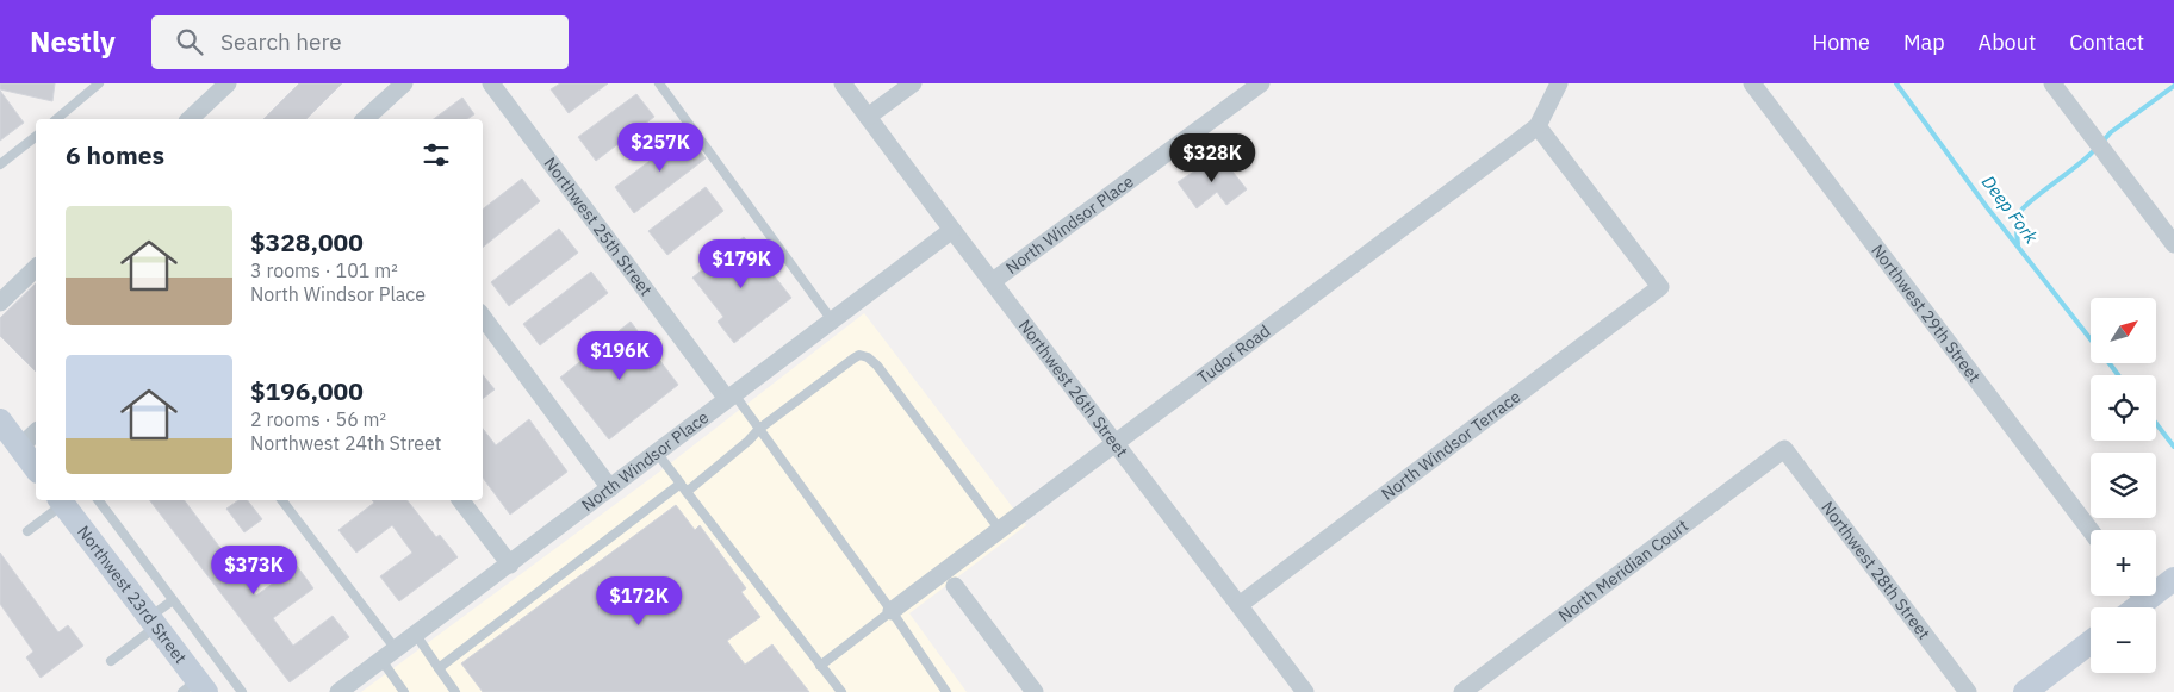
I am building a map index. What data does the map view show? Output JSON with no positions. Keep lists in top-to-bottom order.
{
  "streets": {
    "main road": ["Northwest 23rd Street"],
    "street": [
      "North Windsor Place",
      "Northwest 25th Street",
      "Northwest 29th Street",
      "Tudor Road",
      "Northwest 26th Street",
      "North Windsor Terrace",
      "North Meridian Court",
      "Northwest 28th Street"
    ]
  },
  "crossings": [
    ["North Windsor Place", "Northwest 25th Street"],
    ["North Windsor Place", "Northwest 26th Street"],
    ["Tudor Road", "Northwest 26th Street"],
    ["Tudor Road", "North Windsor Terrace"],
    ["Northwest 26th Street", "North Windsor Terrace"],
    ["North Meridian Court", "Northwest 28th Street"]
  ],
  "water": ["Deep Fork"],
  "north": "top right",
  "page": {
    "header": "Nestly",
    "search": "Search here",
    "nav": [
      "Home",
      "Map",
      "About",
      "Contact"
    ],
    "heading": "6 homes",
    "price": [
      "$257K",
      "$328K",
      "$179K",
      "$196K",
      "$373K",
      "$172K"
    ],
    "list": [
      {
        "name": "$328,000",
        "note": "3 rooms · 101 m² · North Windsor Place"
      },
      {
        "name": "$196,000",
        "note": "2 rooms · 56 m² · Northwest 24th Street"
      }
    ],
    "map_buttons": ["+", "−"]
  }
}
